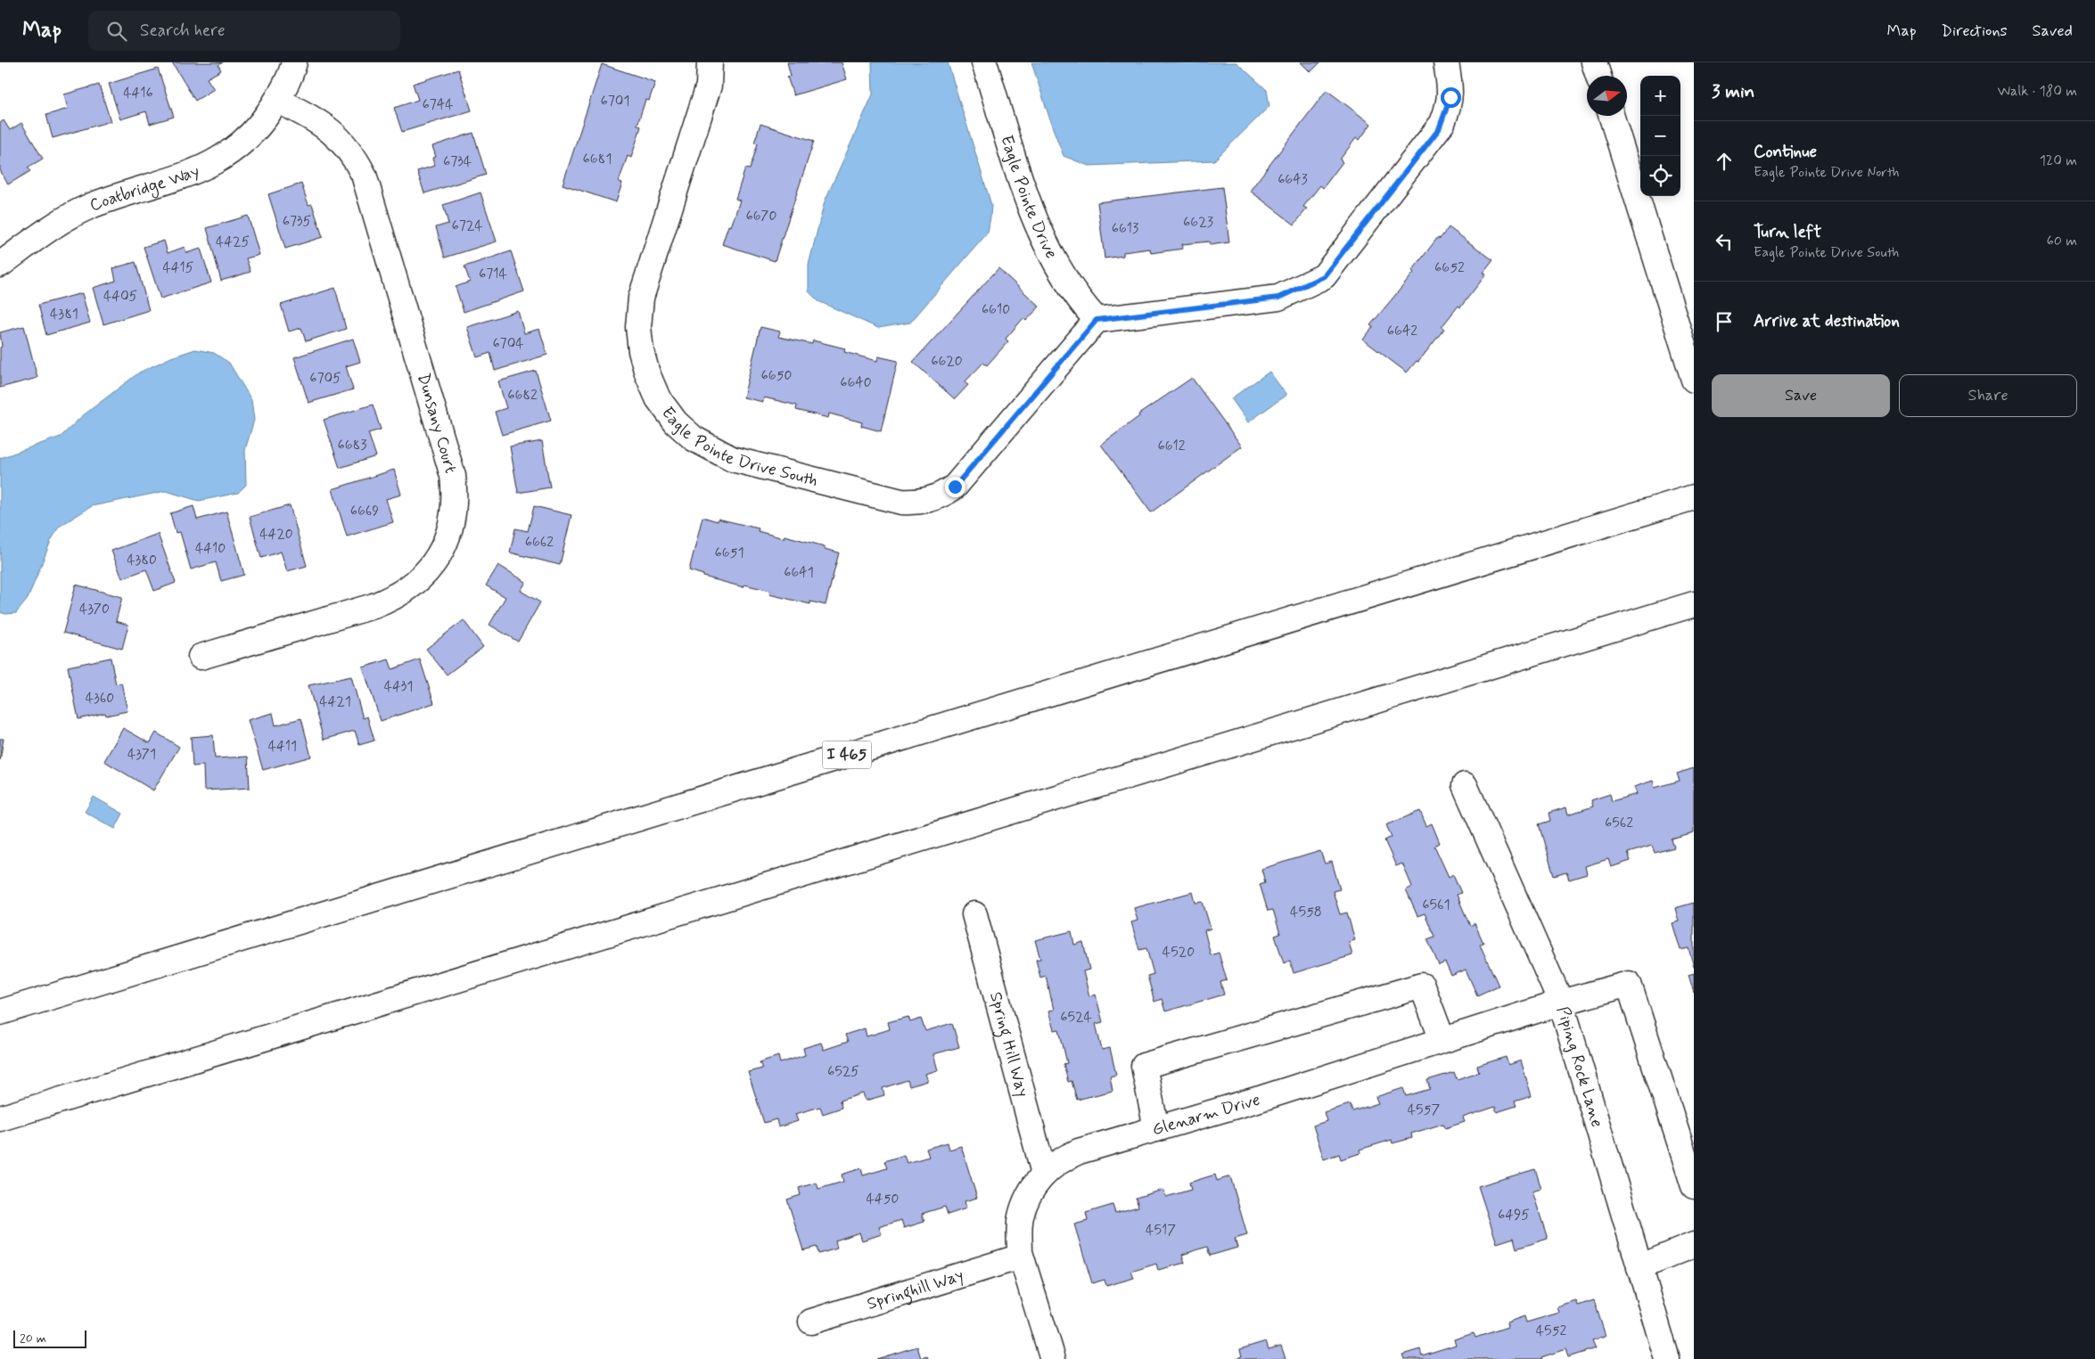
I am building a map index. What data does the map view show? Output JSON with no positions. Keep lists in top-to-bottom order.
{
  "streets": {
    "main road": [
      "Coatbridge Way",
      "Eagle Pointe Drive",
      "Dunsany Court",
      "Eagle Pointe Drive South",
      "I 465",
      "Spring Hill Way",
      "Piping Rock Lane",
      "Glenarm Drive",
      "Springhill Way"
    ]
  },
  "crossings": [
    ["Coatbridge Way", "Dunsany Court"],
    ["Eagle Pointe Drive", "Eagle Pointe Drive South"],
    ["Spring Hill Way", "Glenarm Drive"],
    ["Piping Rock Lane", "Glenarm Drive"],
    ["Glenarm Drive", "Springhill Way"]
  ],
  "house_numbers": [
    "4416",
    "6701",
    "6744",
    "6681",
    "6734",
    "6643",
    "6670",
    "6735",
    "6623",
    "6724",
    "6613",
    "4425",
    "4415",
    "6652",
    "6714",
    "4405",
    "6610",
    "4381",
    "6642",
    "6704",
    "6620",
    "6650",
    "6705",
    "6640",
    "6682",
    "6683",
    "6612",
    "6669",
    "4420",
    "6662",
    "4410",
    "6651",
    "4380",
    "6641",
    "4370",
    "4431",
    "4360",
    "4421",
    "4411",
    "4371",
    "6562",
    "6561",
    "4558",
    "4520",
    "6524",
    "6525",
    "4557",
    "4450",
    "6495",
    "4517",
    "4552"
  ],
  "scale_bar": "20 m",
  "north": "right",
  "page": {
    "header": "Map",
    "search": "Search here",
    "nav": ["Map", "Directions", "Saved"],
    "heading": ["3 min", "Walk · 180 m"],
    "map_buttons": ["+", "−"],
    "list": [
      ["Continue", "Eagle Pointe Drive North", "120 m"],
      ["Turn left", "Eagle Pointe Drive South", "60 m"],
      "Arrive at destination"
    ],
    "buttons": ["Save", "Share"],
    "scale": "20 m"
  }
}
